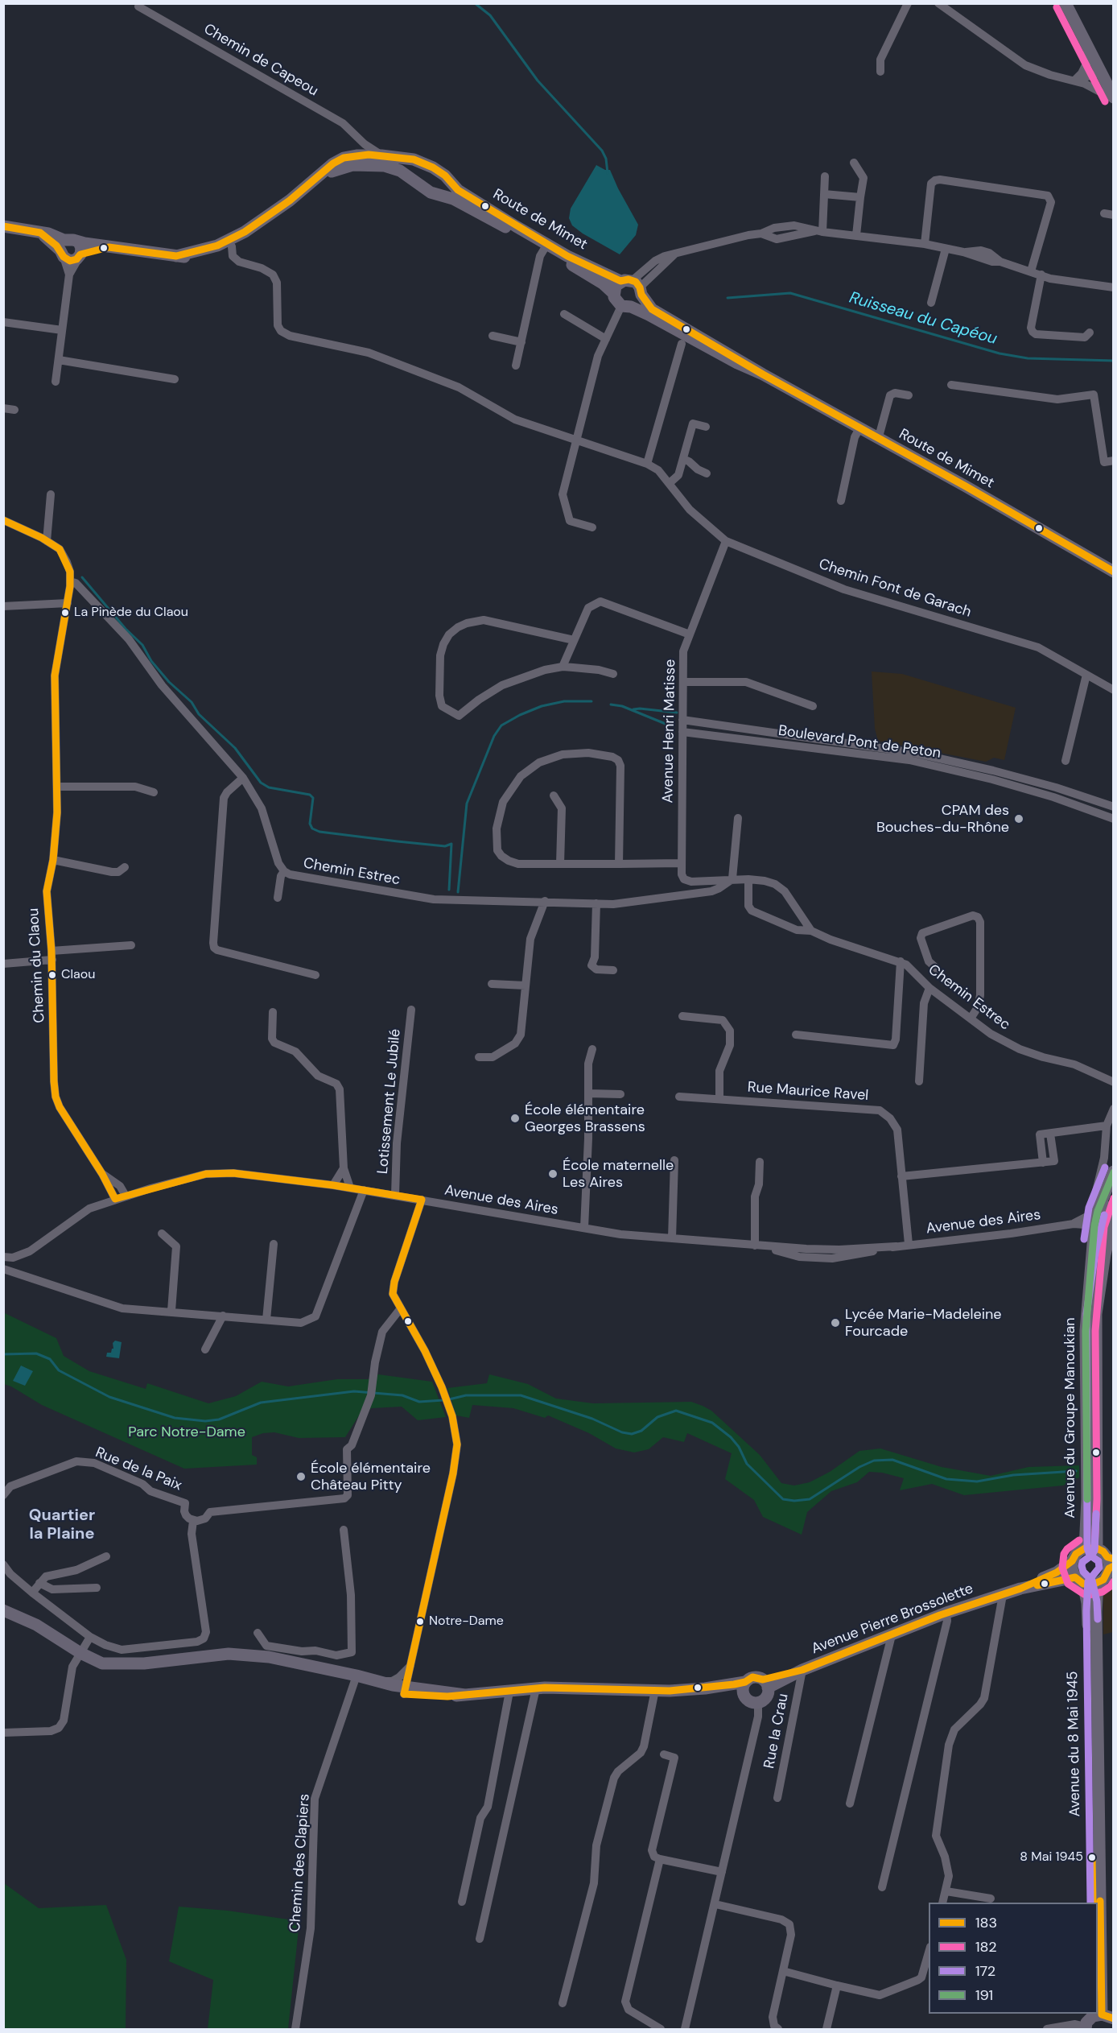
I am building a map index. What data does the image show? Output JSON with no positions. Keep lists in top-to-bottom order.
{
  "streets": {
    "street": [
      "Chemin de Capeou",
      "Route de Mimet",
      "Chemin Font de Garach",
      "Avenue Henri Matisse",
      "Boulevard Pont de Peton",
      "Chemin Estrec",
      "Chemin du Claou",
      "Rue Maurice Ravel",
      "Lotissement Le Jubilé",
      "Avenue des Aires",
      "Avenue du Groupe Manoukian",
      "Rue de la Paix",
      "Avenue Pierre Brossolette",
      "Rue la Crau",
      "Avenue du 8 Mai 1945",
      "Chemin des Clapiers"
    ]
  },
  "crossings": [
    ["Chemin de Capeou", "Route de Mimet"],
    ["Route de Mimet", "Chemin Font de Garach"],
    ["Chemin Font de Garach", "Avenue Henri Matisse"],
    ["Avenue Henri Matisse", "Boulevard Pont de Peton"],
    ["Avenue Henri Matisse", "Chemin Estrec"],
    ["Chemin Estrec", "Chemin du Claou"],
    ["Chemin du Claou", "Avenue des Aires"],
    ["Rue Maurice Ravel", "Avenue des Aires"],
    ["Lotissement Le Jubilé", "Avenue des Aires"],
    ["Avenue des Aires", "Avenue du Groupe Manoukian"],
    ["Avenue du Groupe Manoukian", "Avenue Pierre Brossolette"],
    ["Avenue du Groupe Manoukian", "Avenue du 8 Mai 1945"],
    ["Avenue Pierre Brossolette", "Rue la Crau"],
    ["Avenue Pierre Brossolette", "Avenue du 8 Mai 1945"]
  ],
  "districts": ["Quartier la Plaine"],
  "water": ["Ruisseau du Capéou"],
  "parks": ["Parc Notre-Dame"],
  "places": [
    "La Pinède du Claou",
    "CPAM des Bouches-du-Rhône",
    "Claou",
    "École élémentaire Georges Brassens",
    "École maternelle Les Aires",
    "Lycée Marie-Madeleine Fourcade",
    "École élémentaire Château Pitty",
    "Notre-Dame",
    "8 Mai 1945"
  ],
  "lines": [
    "transit line 182",
    "transit line 183",
    "transit line 172",
    "transit line 191"
  ],
  "legend": [
    "183",
    "182",
    "172",
    "191"
  ]
}
